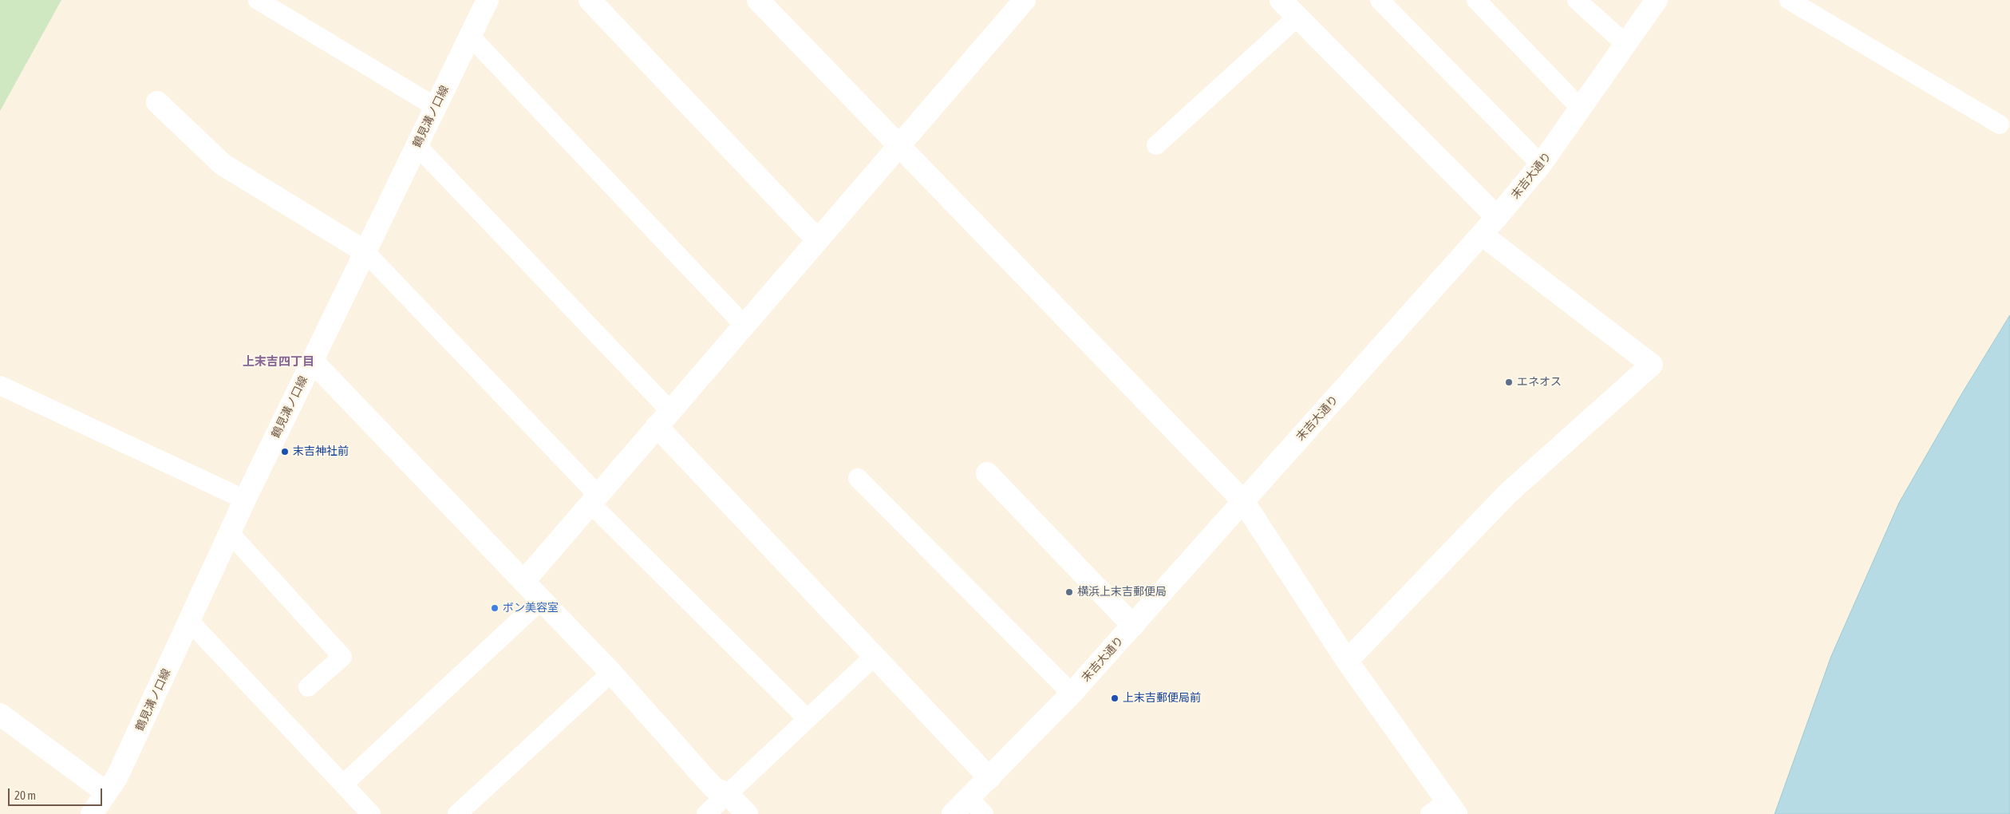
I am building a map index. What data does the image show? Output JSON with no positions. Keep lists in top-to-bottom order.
{
  "streets": {
    "street": ["鶴見溝ノ口線", "末吉大通り"]
  },
  "districts": ["上末吉四丁目"],
  "places": [
    "エネオス",
    "末吉神社前",
    "横浜上末吉郵便局",
    "ボン美容室",
    "上末吉郵便局前"
  ],
  "scale_bar": "20 m"
}
